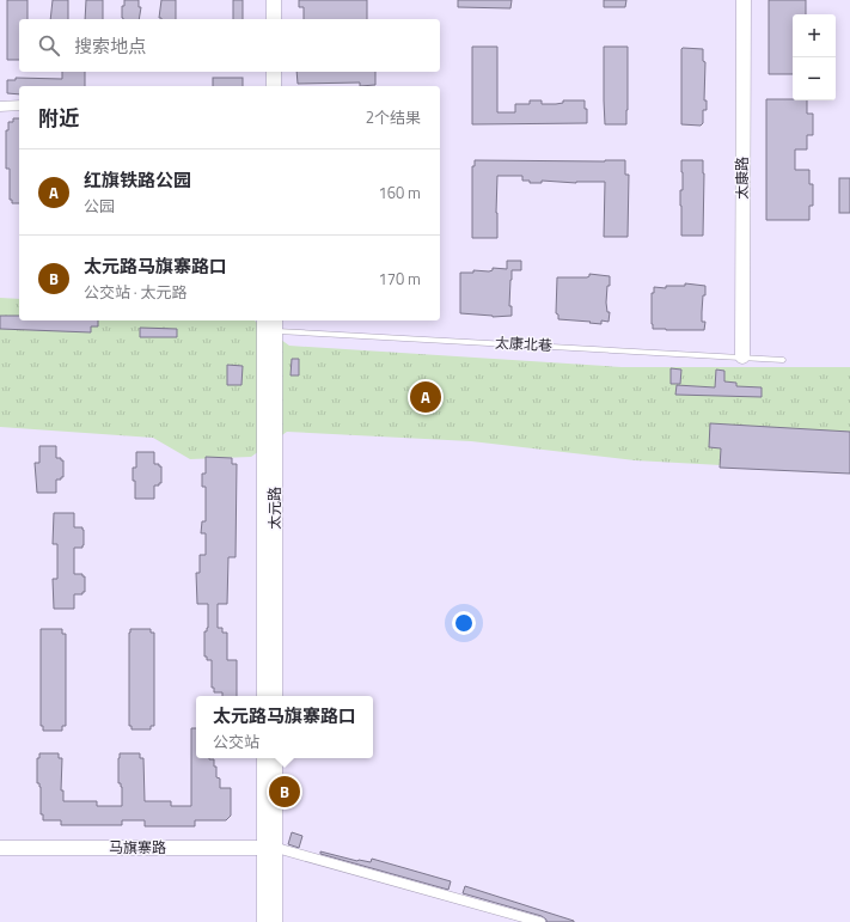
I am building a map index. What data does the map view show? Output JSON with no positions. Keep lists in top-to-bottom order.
{
  "streets": {
    "main road": ["太康路", "太元路", "马旗寨路"],
    "lane": ["太康北巷"]
  },
  "crossings": [
    ["太康路", "太康北巷"],
    ["太康北巷", "太元路"]
  ],
  "page": {
    "map_buttons": ["+", "−"],
    "search": "搜索地点",
    "heading": ["附近", "2个结果"],
    "list": [
      {
        "mark": "A",
        "name": "红旗铁路公园",
        "note": "公园",
        "value": "160 m"
      },
      {
        "mark": "B",
        "name": "太元路马旗寨路口",
        "note": "公交站 · 太元路",
        "value": "170 m"
      }
    ],
    "pins": ["A", "B"],
    "popup": ["太元路马旗寨路口", "公交站"]
  }
}
